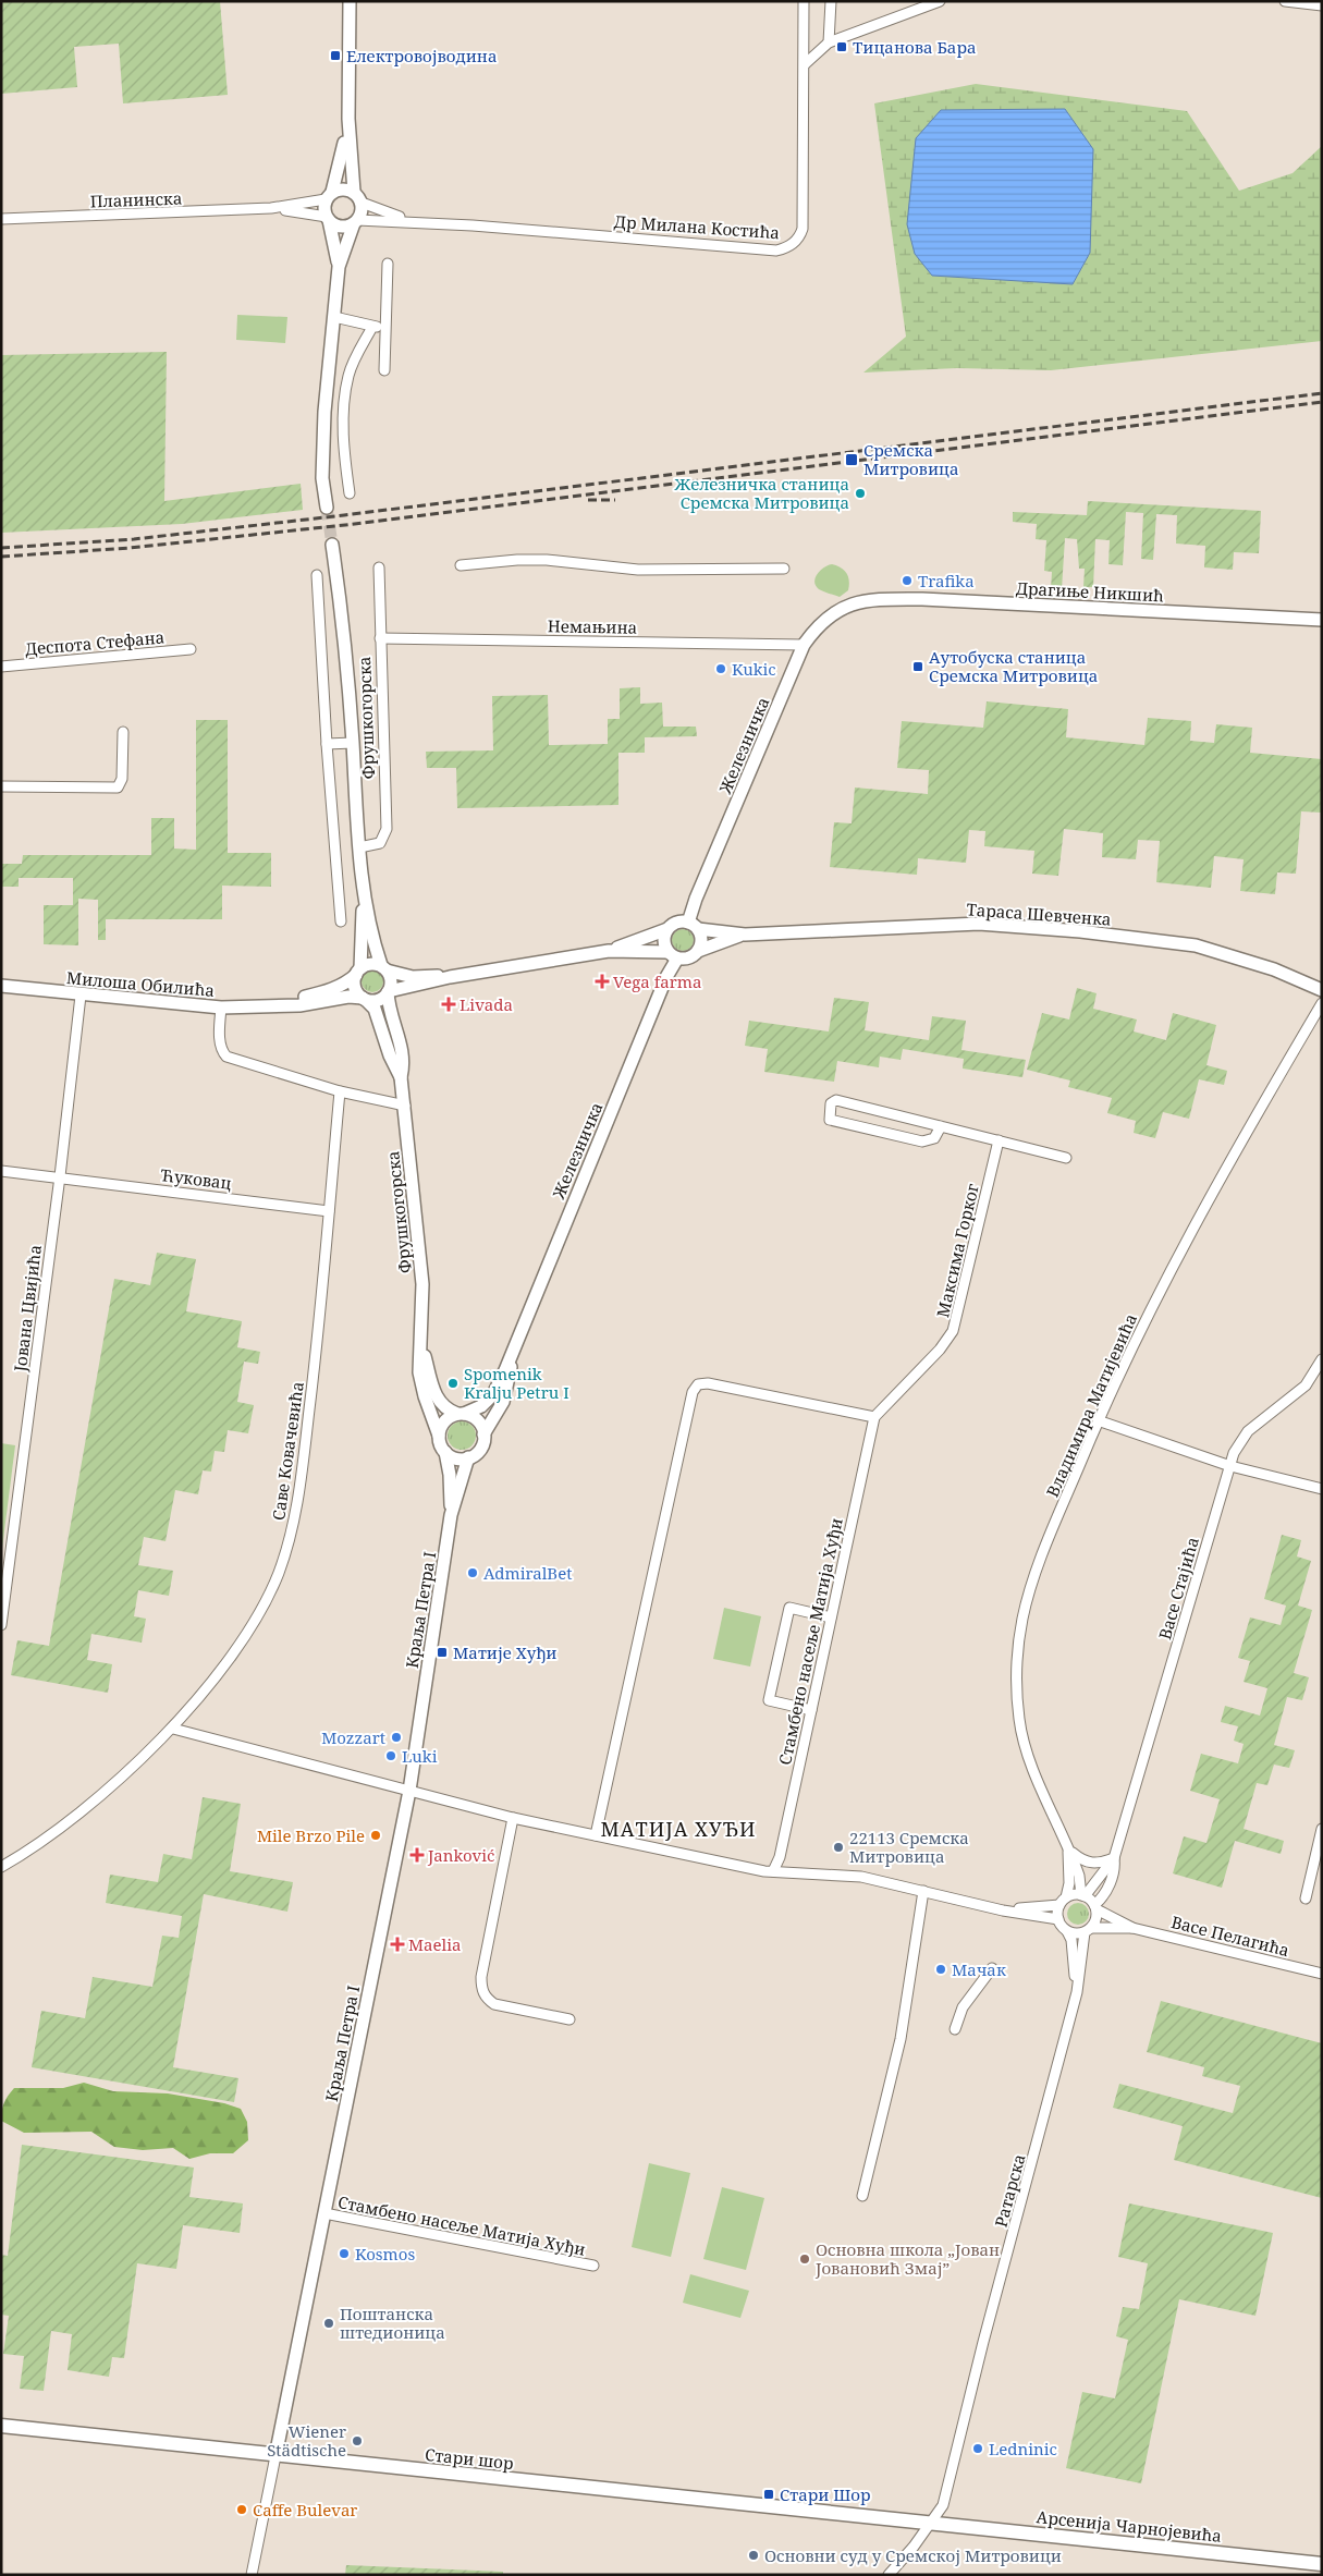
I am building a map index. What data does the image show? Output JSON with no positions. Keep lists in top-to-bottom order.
{
  "streets": {
    "main road": ["Стари шор", "Арсенија Чарнојевића"],
    "street": [
      "Планинска",
      "Др Милана Костића",
      "Драгиње Никшић",
      "Немањина",
      "Деспота Стефана",
      "Фрушкогорска",
      "Железничка",
      "Тараса Шевченка",
      "Милоша Обилића",
      "Ћуковац",
      "Максима Горког",
      "Јована Цвијића",
      "Владимира Матијевића",
      "Саве Ковачевића",
      "Васе Стајића",
      "Краља Петра I",
      "Стамбено насеље Матија Хуђи",
      "Васе Пелагића",
      "Ратарска"
    ]
  },
  "crossings": [
    ["Планинска", "Др Милана Костића"],
    ["Драгиње Никшић", "Железничка"],
    ["Немањина", "Фрушкогорска"],
    ["Немањина", "Железничка"],
    ["Фрушкогорска", "Железничка"],
    ["Фрушкогорска", "Милоша Обилића"],
    ["Фрушкогорска", "Краља Петра I"],
    ["Железничка", "Тараса Шевченка"],
    ["Железничка", "Краља Петра I"],
    ["Милоша Обилића", "Јована Цвијића"],
    ["Ћуковац", "Јована Цвијића"],
    ["Ћуковац", "Саве Ковачевића"],
    ["Максима Горког", "Стамбено насеље Матија Хуђи"],
    ["Владимира Матијевића", "Васе Стајића"],
    ["Владимира Матијевића", "Васе Пелагића"],
    ["Владимира Матијевића", "Ратарска"],
    ["Васе Стајића", "Васе Пелагића"],
    ["Васе Стајића", "Ратарска"],
    ["Краља Петра I", "Стамбено насеље Матија Хуђи"],
    ["Краља Петра I", "Стари шор"],
    ["Васе Пелагића", "Ратарска"],
    ["Ратарска", "Стари шор"],
    ["Ратарска", "Арсенија Чарнојевића"],
    ["Стари шор", "Арсенија Чарнојевића"]
  ],
  "districts": ["МАТИЈА ХУЂИ"],
  "places": {
    "transit": [
      "Тицанова Бара",
      "Електровојводина",
      "Сремска Митровица",
      "Аутобуска станица Сремска Митровица",
      "Матије Хуђи",
      "Стари Шор"
    ],
    "other": [
      "Железничка станица Сремска Митровица",
      "Trafika",
      "Kukic",
      "Spomenik Kralju Petru I",
      "AdmiralBet",
      "Mozzart",
      "Luki",
      "Mile Brzo Pile",
      "22113 Сремска Митровица",
      "Мачак",
      "Kosmos",
      "Основна школа „Јован Јовановић Змај”",
      "Поштанска штедионица",
      "Wiener Städtische",
      "Ledninic",
      "Caffe Bulevar",
      "Основни суд у Сремској Митровици"
    ],
    "health": [
      "Vega farma",
      "Livada",
      "Janković",
      "Maelia"
    ]
  }
}
